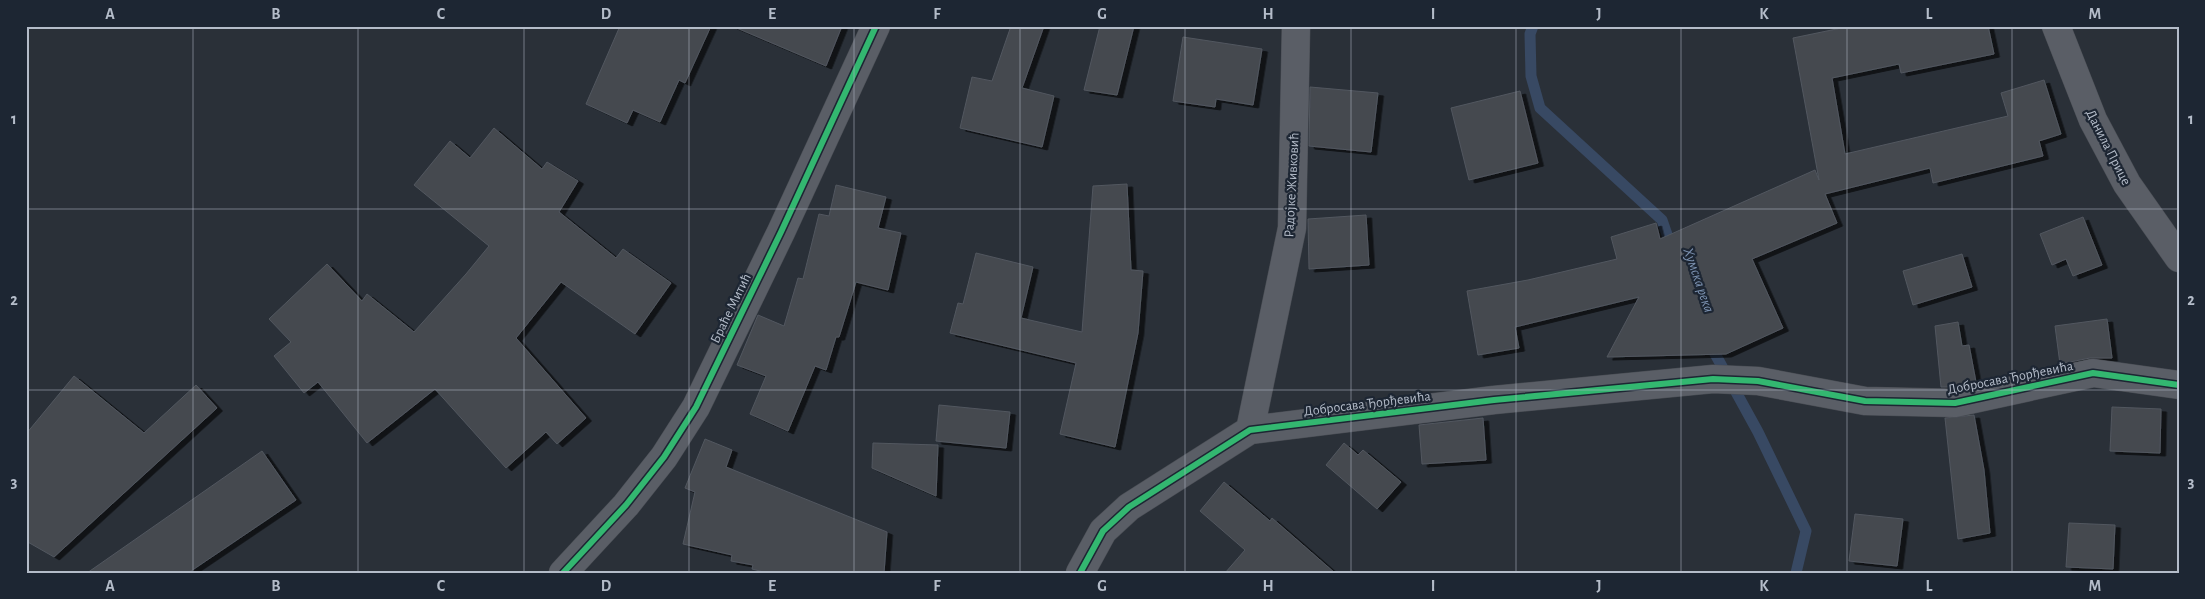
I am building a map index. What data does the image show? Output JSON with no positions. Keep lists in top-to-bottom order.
{
  "streets": {
    "street": [
      "Данила Прице",
      "Радојке Живковић",
      "Браће Митић",
      "Добросава Ђорђевића"
    ]
  },
  "crossings": [
    ["Радојке Живковић", "Добросава Ђорђевића"]
  ],
  "water": ["Хумска река"],
  "grid": {
    "columns": [
      "A",
      "B",
      "C",
      "D",
      "E",
      "F",
      "G",
      "H",
      "I",
      "J",
      "K",
      "L",
      "M"
    ],
    "rows": ["1", "2", "3"]
  }
}
